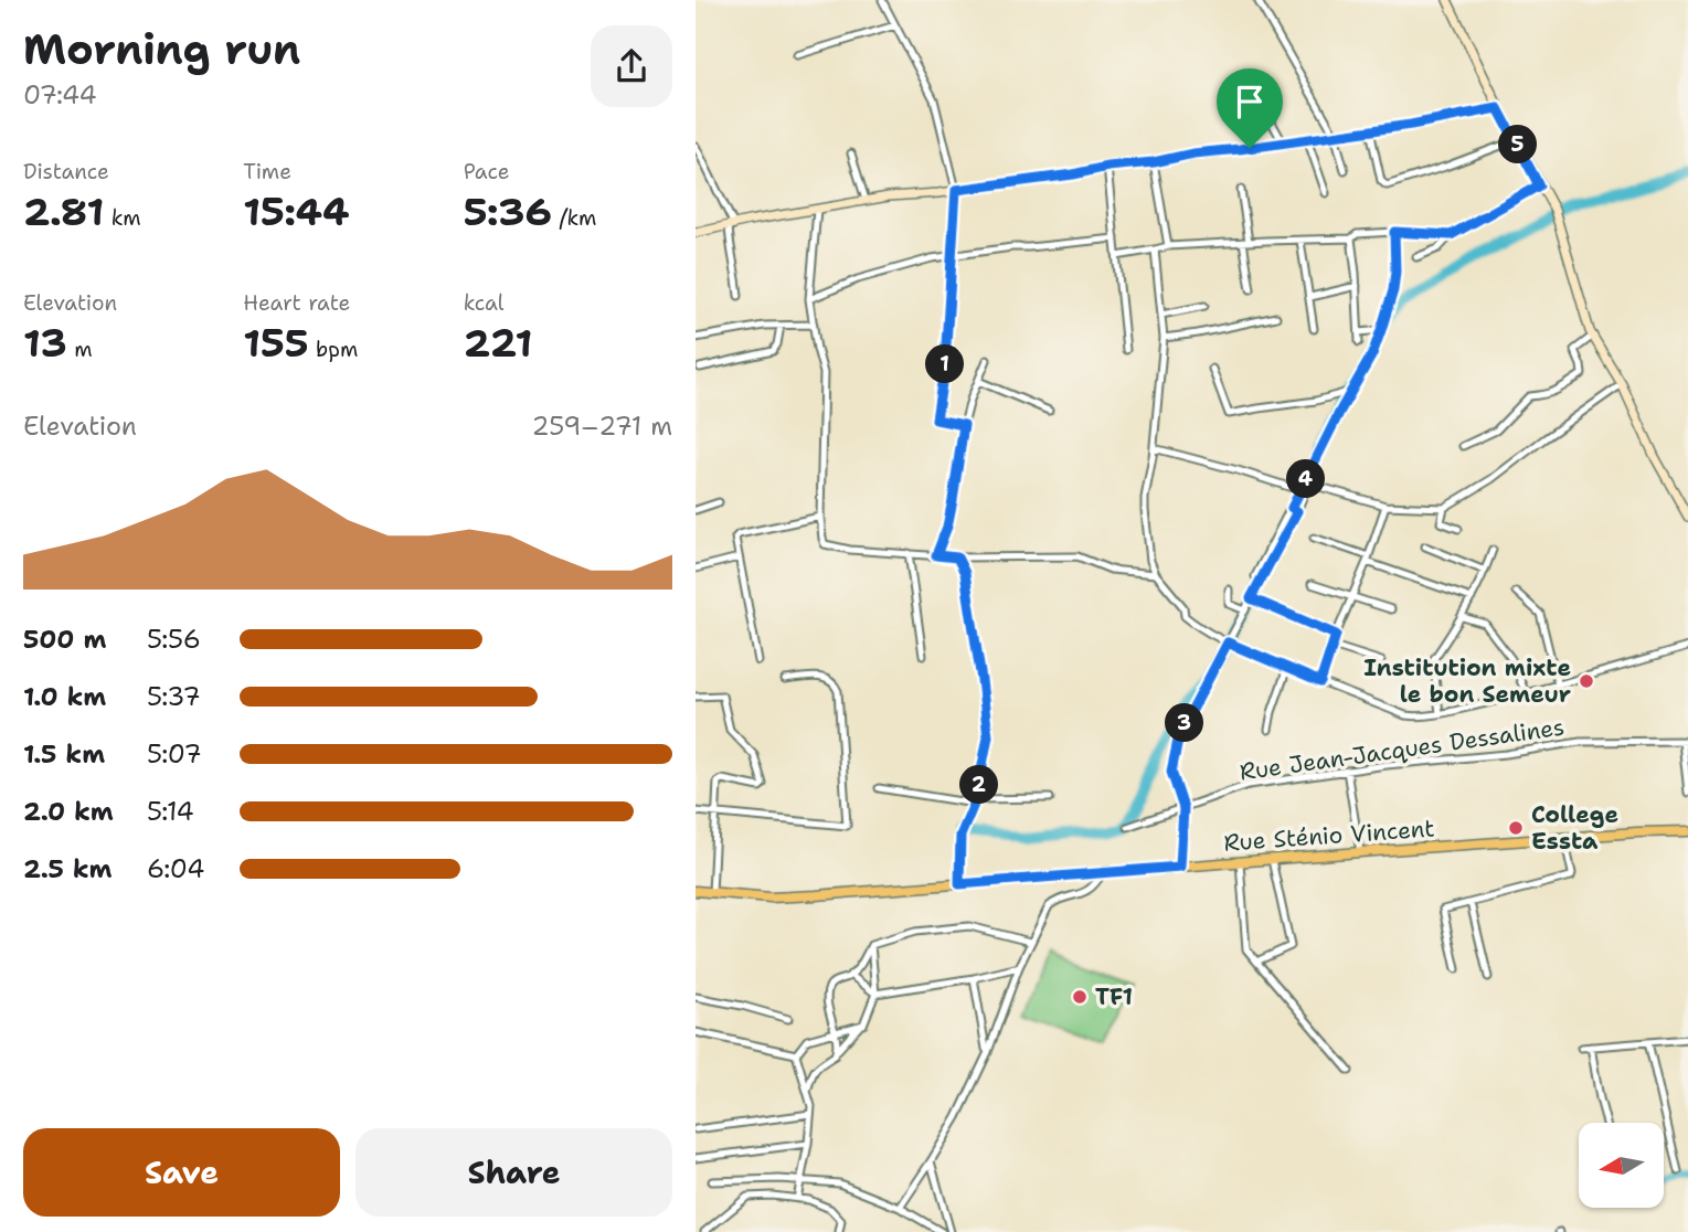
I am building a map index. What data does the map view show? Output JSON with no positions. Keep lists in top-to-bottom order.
{
  "streets": {
    "main road": ["Rue Sténio Vincent"],
    "street": ["Rue Jean-Jacques Dessalines"]
  },
  "places": ["Institution mixte le bon Semeur", "College Essta", "TF1"],
  "north": "left",
  "page": {
    "heading": ["Morning run", "07:44"],
    "pins": [
      "5",
      "1",
      "4",
      "3",
      "2"
    ],
    "stats": [
      ["Distance", "2.81 km"],
      ["Time", "15:44"],
      ["Pace", "5:36 /km"],
      ["Elevation", "13 m"],
      ["Heart rate", "155 bpm"],
      ["kcal", "221"]
    ],
    "chart": ["Elevation", "259–271 m"],
    "list": [
      {
        "name": "500 m",
        "note": "5:56"
      },
      {
        "name": "1.0 km",
        "note": "5:37"
      },
      {
        "name": "1.5 km",
        "note": "5:07"
      },
      {
        "name": "2.0 km",
        "note": "5:14"
      },
      {
        "name": "2.5 km",
        "note": "6:04"
      }
    ],
    "buttons": ["Save", "Share"]
  }
}
